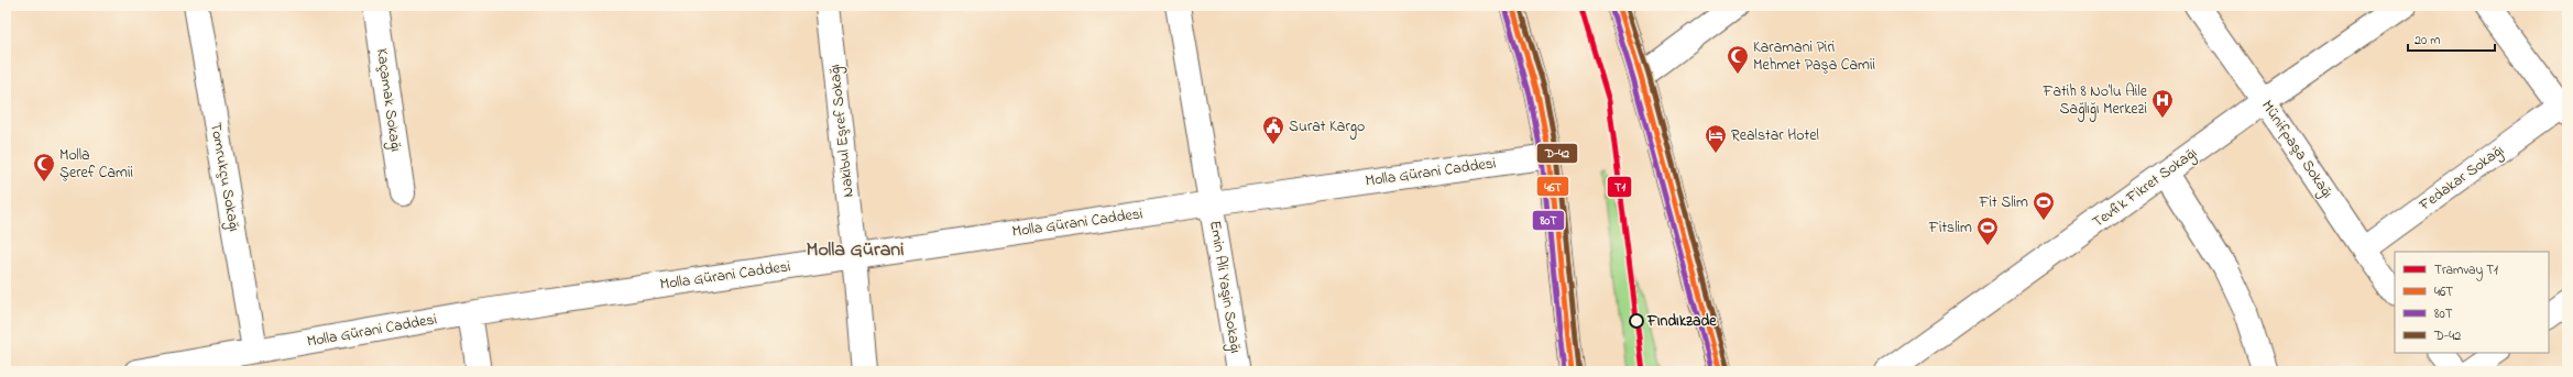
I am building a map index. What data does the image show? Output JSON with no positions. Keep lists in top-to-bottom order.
{
  "streets": {
    "street": [
      "Kaçamak Sokağı",
      "Nakibul Eşref Sokağı",
      "Münifpaşa Sokağı",
      "Molla Gürani Caddesi",
      "Tomrukçu Sokağı",
      "Fedakar Sokağı",
      "Tevfik Fikret Sokağı",
      "Emin Ali Yaşin Sokağı"
    ]
  },
  "crossings": [
    ["Nakibul Eşref Sokağı", "Molla Gürani Caddesi"],
    ["Münifpaşa Sokağı", "Fedakar Sokağı"],
    ["Münifpaşa Sokağı", "Tevfik Fikret Sokağı"],
    ["Molla Gürani Caddesi", "Tomrukçu Sokağı"],
    ["Molla Gürani Caddesi", "Emin Ali Yaşin Sokağı"]
  ],
  "districts": ["Molla Gürani"],
  "places": {
    "mosque": ["Karamani Piri Mehmet Paşa Camii", "Molla Şeref Camii"],
    "hospital": ["Fatih 8 No'lu Aile Sağlığı Merkezi"],
    "public building": ["Surat Kargo"],
    "hotel": ["Realstar Hotel"],
    "sports": ["Fit Slim", "Fitslim"],
    "other": ["Fındıkzade"]
  },
  "lines": [
    "tram line T1",
    "transit line 46T",
    "transit line D-42",
    "transit line 80T"
  ],
  "legend": [
    "Tramvay T1",
    "46T",
    "80T",
    "D-42"
  ],
  "scale_bar": "20 m"
}
